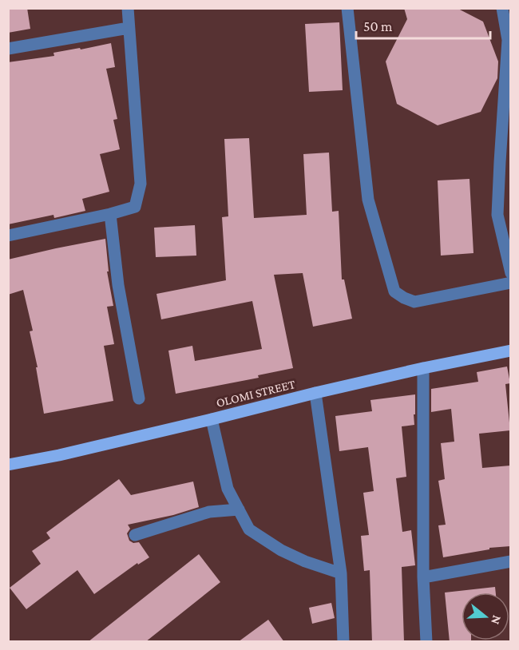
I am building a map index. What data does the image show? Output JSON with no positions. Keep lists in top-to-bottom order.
{
  "streets": {
    "main road": ["OLOMI STREET"]
  },
  "scale_bar": "50 m",
  "north": "right"
}
